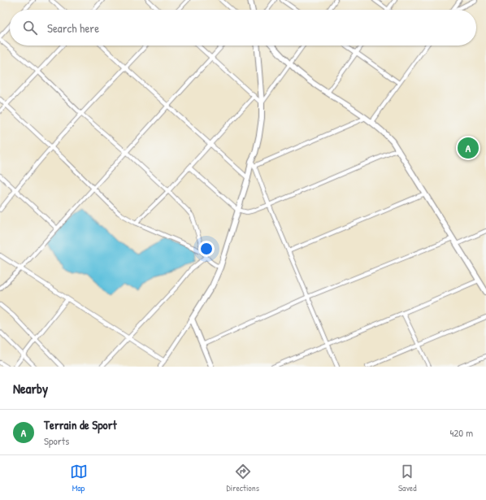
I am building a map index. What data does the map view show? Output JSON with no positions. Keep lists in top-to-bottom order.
{
  "page": {
    "search": "Search here",
    "pins": "A",
    "heading": "Nearby",
    "list": [
      {
        "mark": "A",
        "name": "Terrain de Sport",
        "note": "Sports",
        "value": "420 m"
      }
    ],
    "nav": ["Map", "Directions", "Saved"]
  }
}
